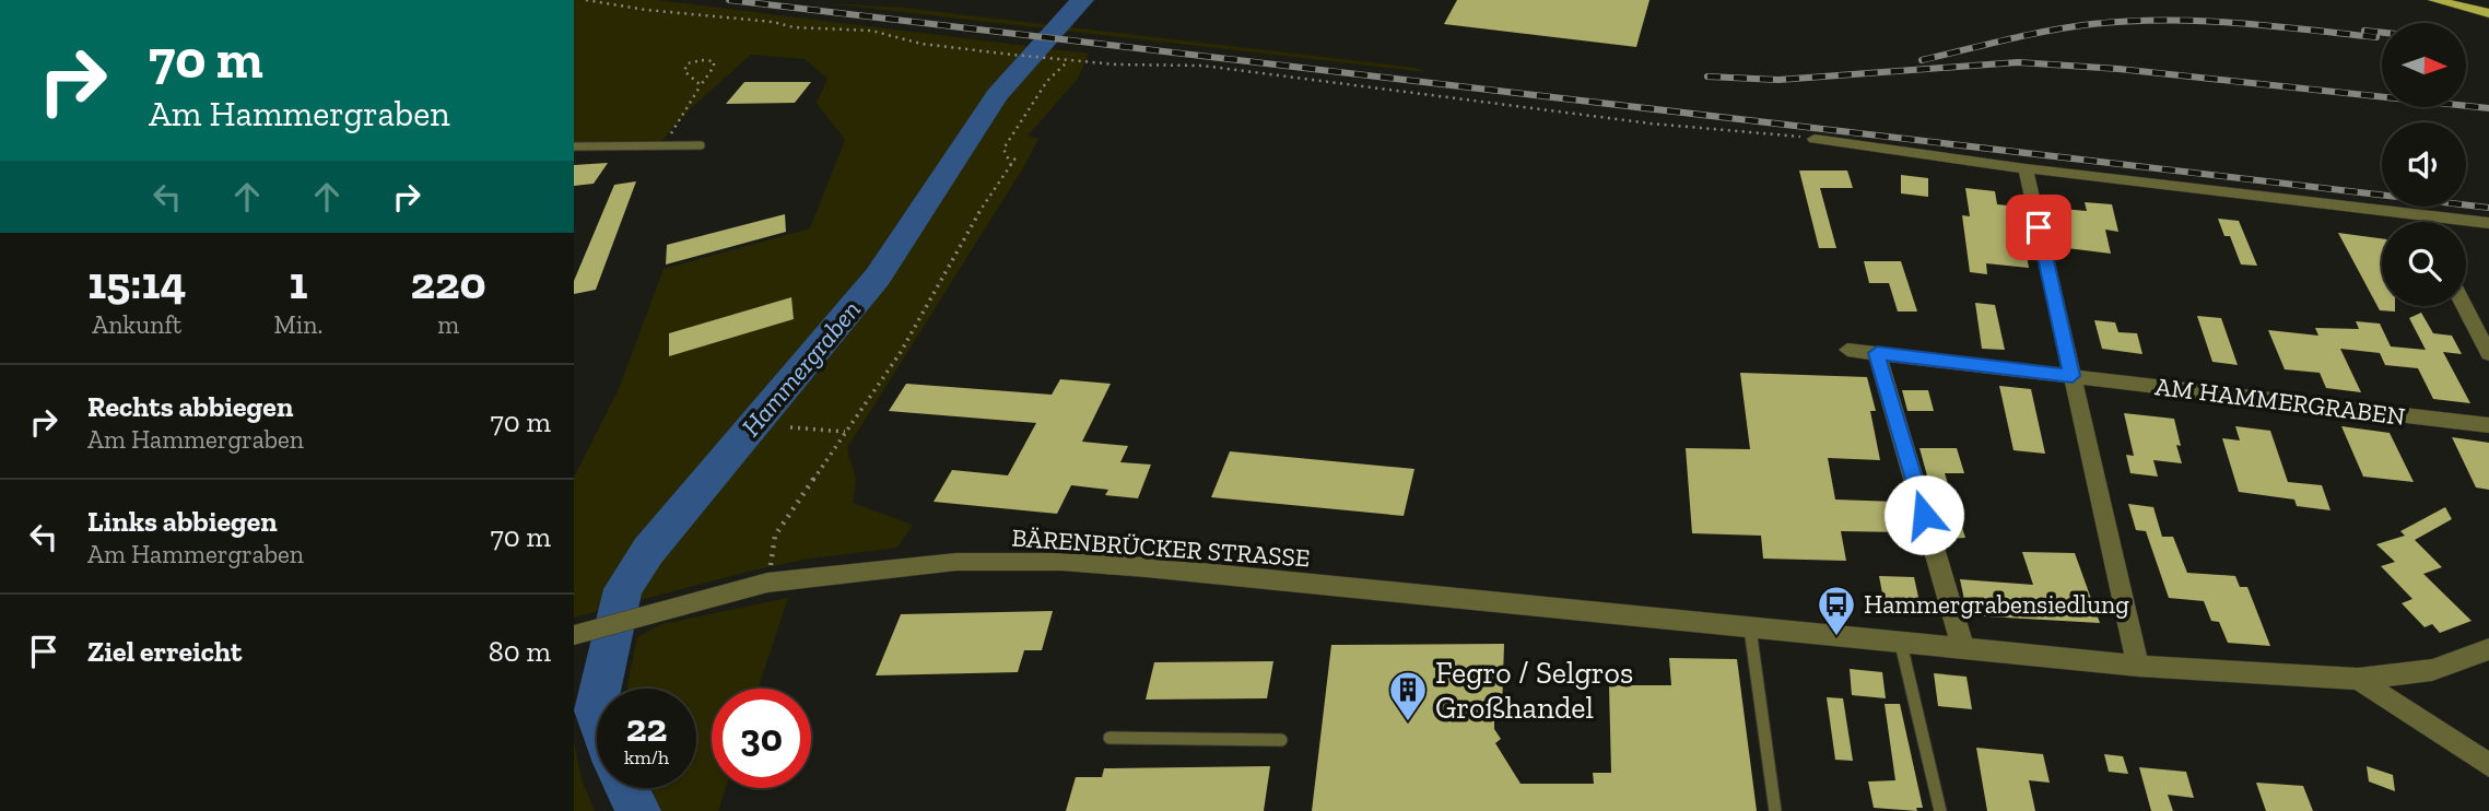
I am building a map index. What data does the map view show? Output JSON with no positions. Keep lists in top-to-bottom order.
{
  "streets": {
    "street": ["AM HAMMERGRABEN", "BÄRENBRÜCKER STRASSE"]
  },
  "water": ["Hammergraben"],
  "places": {
    "bus stop": ["Hammergrabensiedlung"],
    "building": ["Fegro / Selgros Großhandel"]
  },
  "north": "right",
  "page": {
    "turn": ["70 m", "Am Hammergraben"],
    "eta": [
      "15:14",
      "Ankunft",
      "1",
      "Min.",
      "220",
      "m"
    ],
    "list": [
      {
        "name": "Rechts abbiegen",
        "note": "Am Hammergraben",
        "value": "70 m"
      },
      {
        "name": "Links abbiegen",
        "note": "Am Hammergraben",
        "value": "70 m"
      },
      {
        "name": "Ziel erreicht",
        "value": "80 m"
      }
    ],
    "speed": "22 km/h",
    "limit": "30"
  }
}
